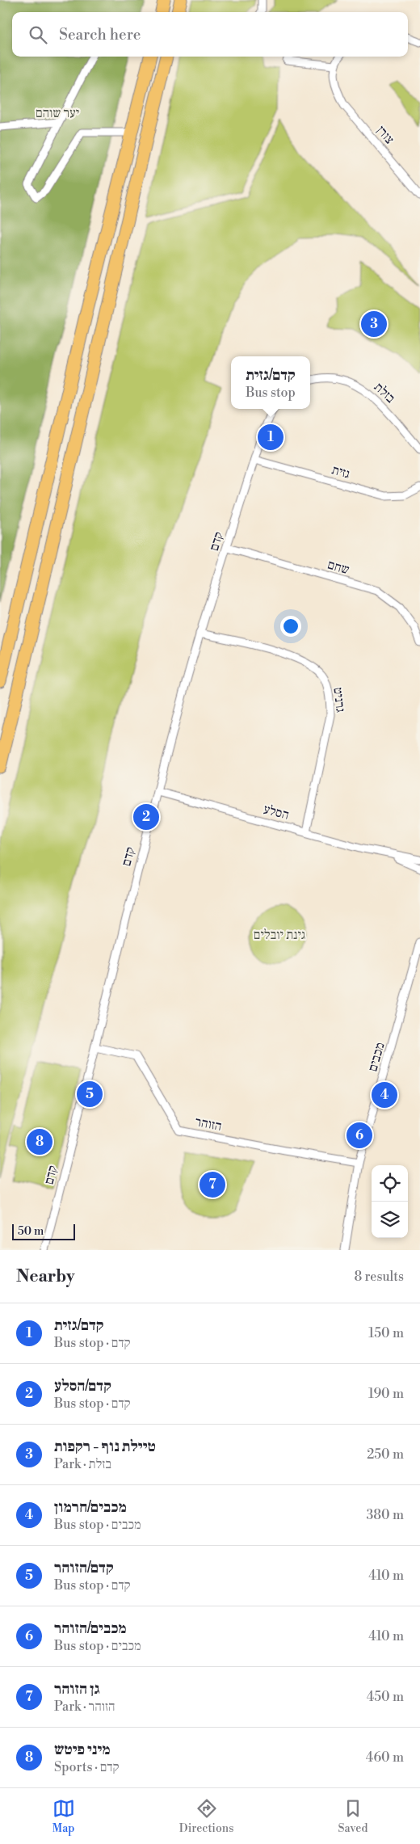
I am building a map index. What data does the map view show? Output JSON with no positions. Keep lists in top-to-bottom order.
{
  "streets": {
    "street": [
      "צורן",
      "בזלת",
      "גזית",
      "קדם",
      "שחם",
      "גרניט",
      "הסלע",
      "מכבים",
      "הזוהר"
    ]
  },
  "crossings": [
    ["גזית", "קדם"],
    ["קדם", "שחם"],
    ["קדם", "גרניט"],
    ["קדם", "הסלע"],
    ["קדם", "הזוהר"],
    ["גרניט", "הסלע"],
    ["מכבים", "הזוהר"]
  ],
  "parks": ["יער שוהם", "גינת יובלים"],
  "scale_bar": "50 m",
  "page": {
    "search": "Search here",
    "pins": [
      "3",
      "1",
      "2",
      "5",
      "4",
      "6",
      "8",
      "7"
    ],
    "popup": ["קדם/גזית", "Bus stop"],
    "scale": "50 m",
    "heading": ["Nearby", "8 results"],
    "list": [
      {
        "mark": "1",
        "name": "קדם/גזית",
        "note": "Bus stop · קדם",
        "value": "150 m"
      },
      {
        "mark": "2",
        "name": "קדם/הסלע",
        "note": "Bus stop · קדם",
        "value": "190 m"
      },
      {
        "mark": "3",
        "name": "טיילת נוף - רקפות",
        "note": "Park · בזלת",
        "value": "250 m"
      },
      {
        "mark": "4",
        "name": "מכבים/חרמון",
        "note": "Bus stop · מכבים",
        "value": "380 m"
      },
      {
        "mark": "5",
        "name": "קדם/הזוהר",
        "note": "Bus stop · קדם",
        "value": "410 m"
      },
      {
        "mark": "6",
        "name": "מכבים/הזוהר",
        "note": "Bus stop · מכבים",
        "value": "410 m"
      },
      {
        "mark": "7",
        "name": "גן הזוהר",
        "note": "Park · הזוהר",
        "value": "450 m"
      },
      {
        "mark": "8",
        "name": "מיני פיטש",
        "note": "Sports · קדם",
        "value": "460 m"
      }
    ],
    "nav": ["Map", "Directions", "Saved"]
  }
}
